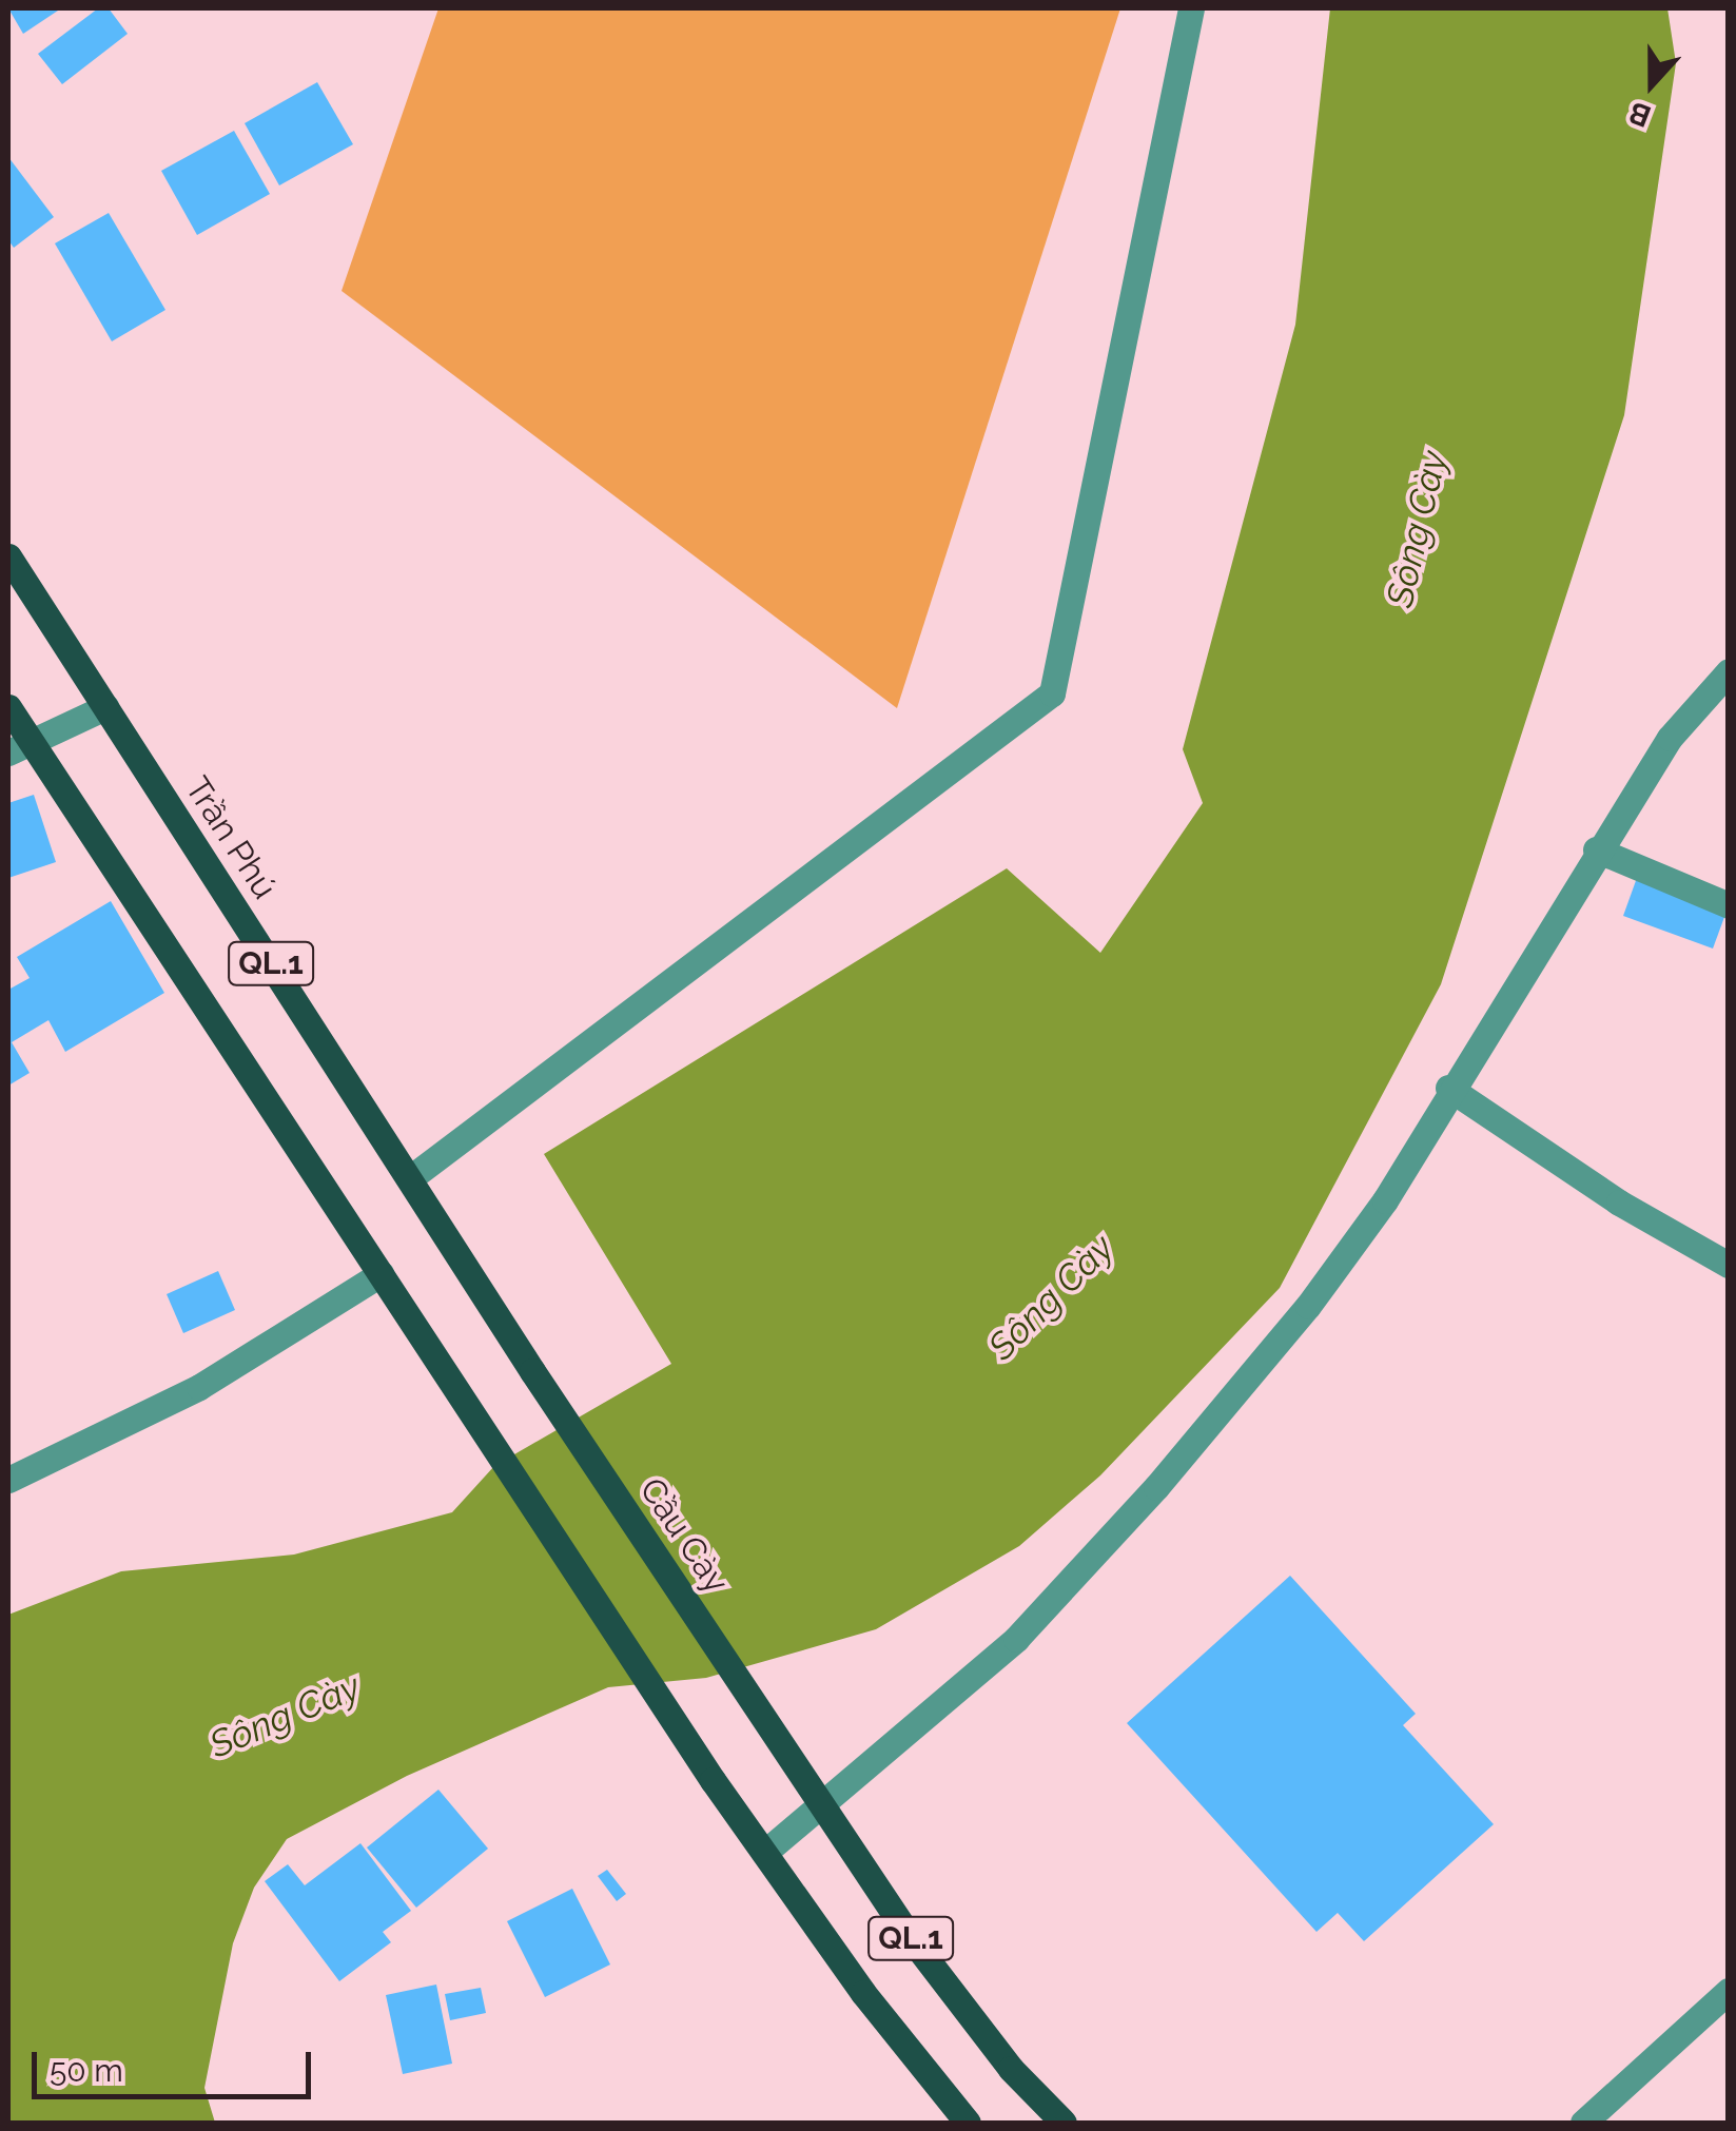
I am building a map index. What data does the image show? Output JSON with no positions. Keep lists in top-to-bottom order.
{
  "streets": {
    "main road": ["Trần Phú", "QL.1", "Cầu Cày"]
  },
  "crossings": [
    ["Trần Phú", "Cầu Cày"],
    ["QL.1", "Cầu Cày"]
  ],
  "water": ["Sông Cày"],
  "scale_bar": "50 m",
  "north": "bottom"
}
